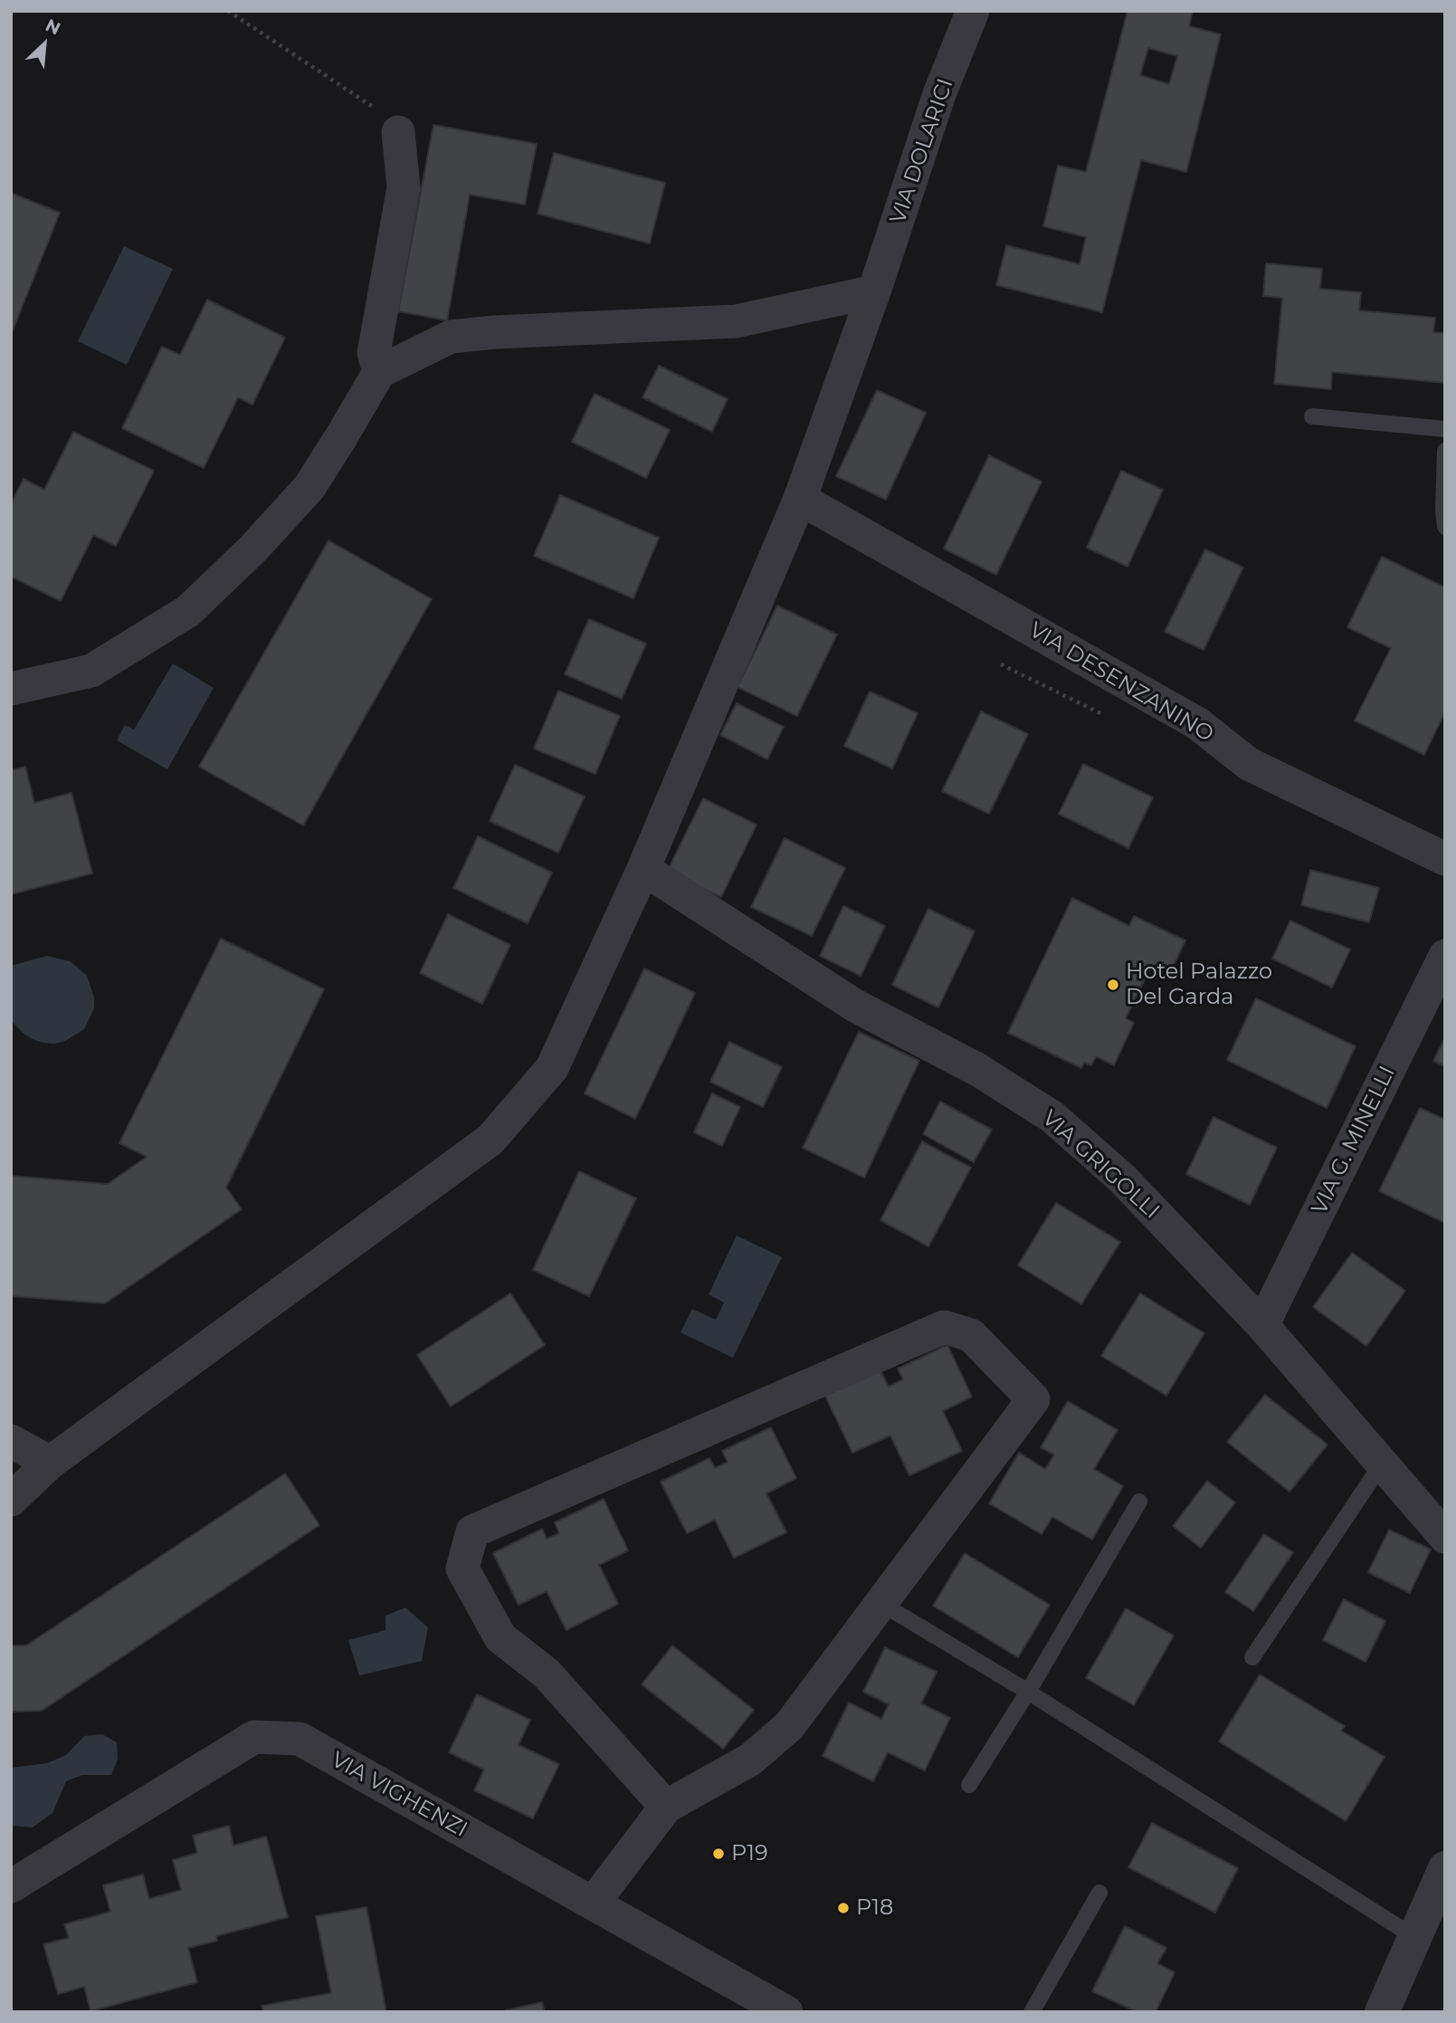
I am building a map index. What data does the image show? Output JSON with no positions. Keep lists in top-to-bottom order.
{
  "streets": {
    "street": [
      "VIA DOLARICI",
      "VIA DESENZANINO",
      "VIA G. MINELLI",
      "VIA GRIGOLLI",
      "VIA VIGHENZI"
    ]
  },
  "crossings": [
    ["VIA DOLARICI", "VIA DESENZANINO"],
    ["VIA DOLARICI", "VIA GRIGOLLI"],
    ["VIA G. MINELLI", "VIA GRIGOLLI"]
  ],
  "places": ["Hotel Palazzo Del Garda", "P19", "P18"],
  "north": "top right"
}
